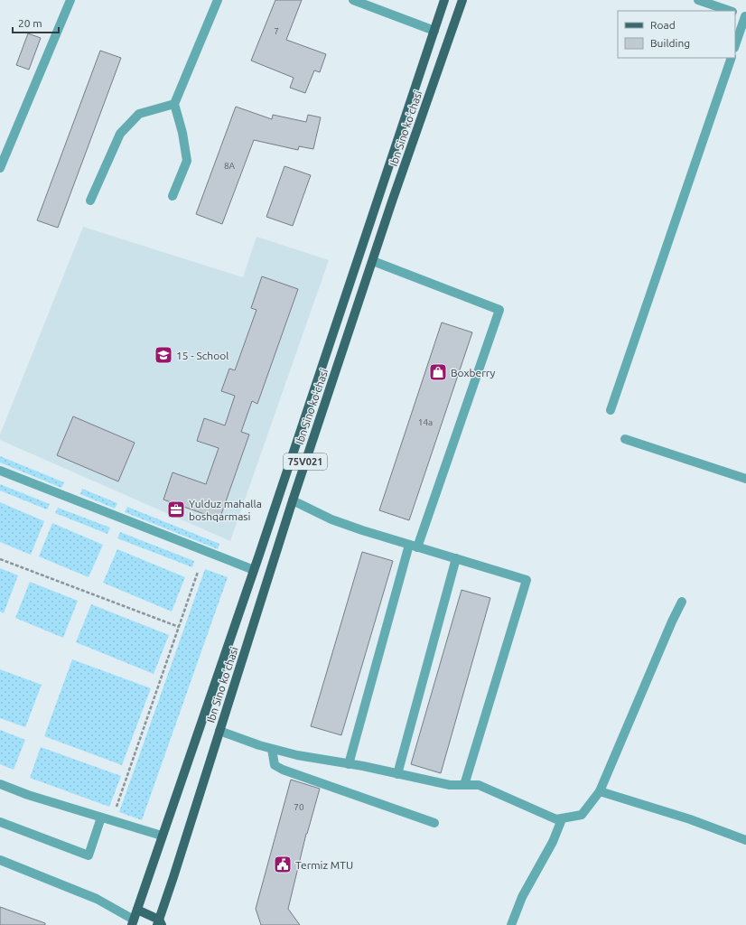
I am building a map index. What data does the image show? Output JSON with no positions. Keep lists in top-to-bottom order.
{
  "streets": {
    "main road": ["Ibn Sino ko'chasi", "75V021"]
  },
  "places": {
    "school or university": ["15 - School"],
    "shop": ["Boxberry"],
    "office": ["Yulduz mahalla boshqarmasi"],
    "public building": ["Termiz MTU"]
  },
  "house_numbers": [
    "7",
    "8A",
    "14a",
    "70"
  ],
  "legend": ["Road", "Building"],
  "scale_bar": "20 m"
}
